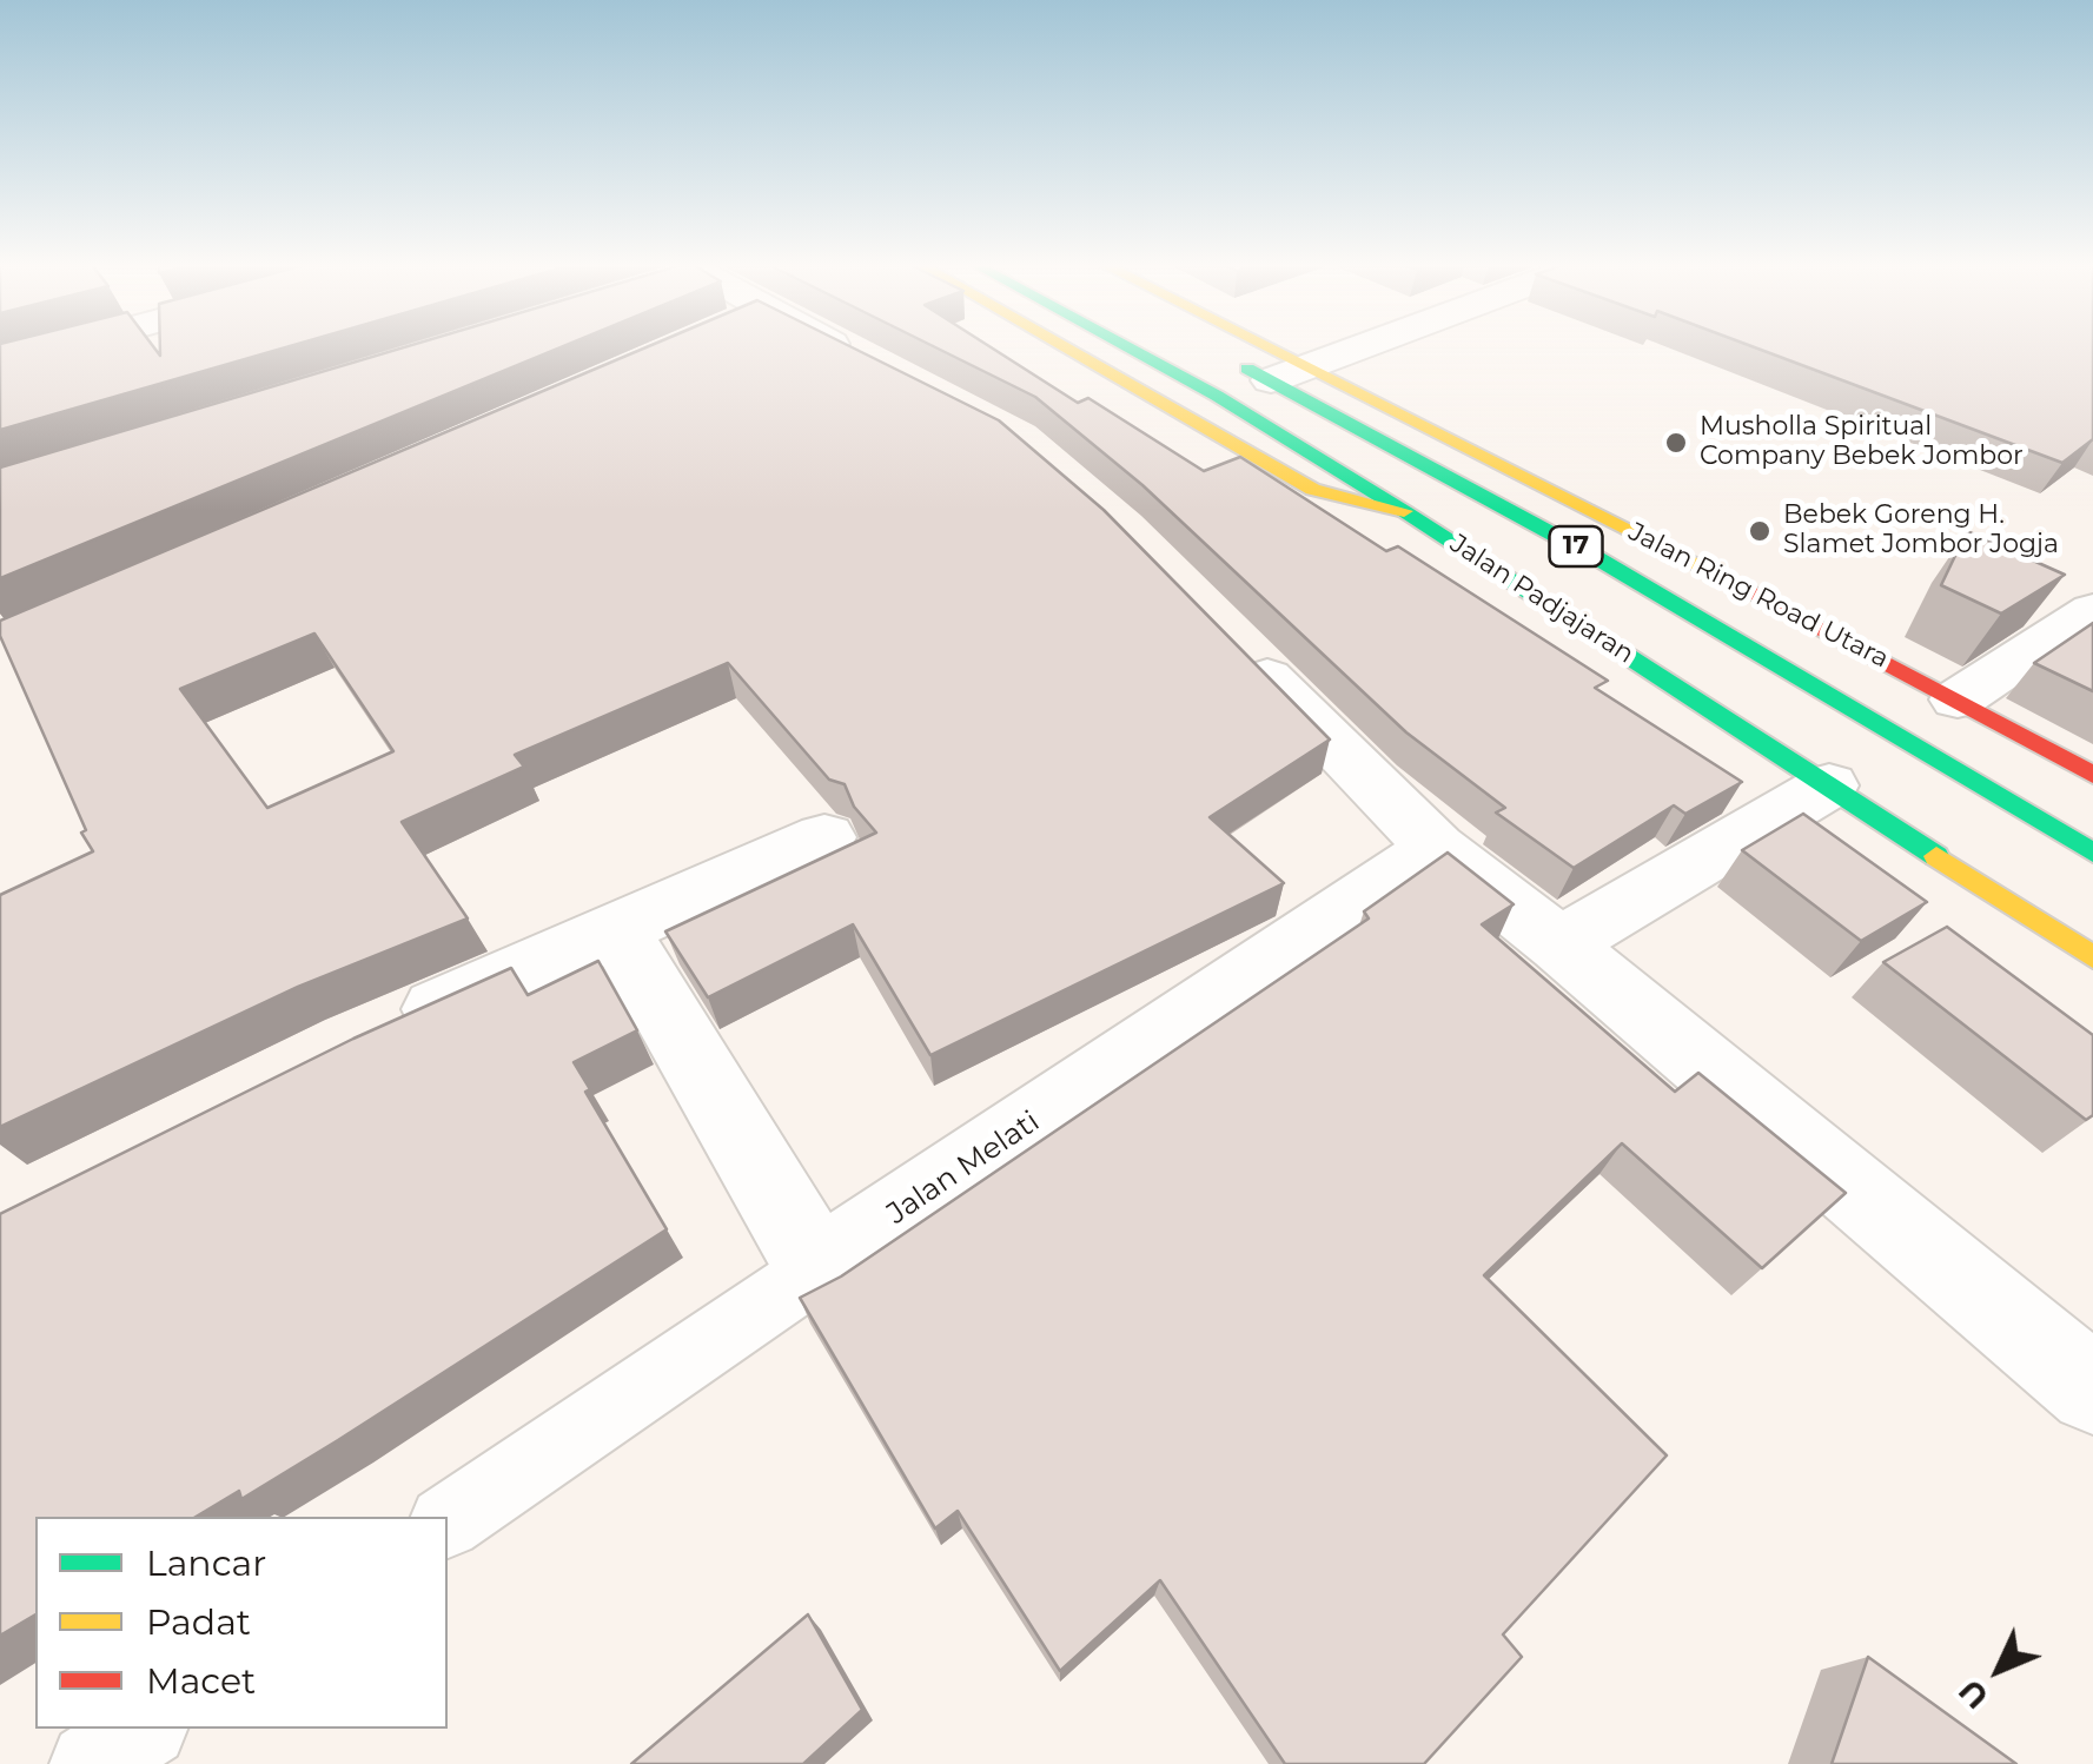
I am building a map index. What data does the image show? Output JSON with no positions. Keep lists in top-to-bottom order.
{
  "streets": {
    "main road": ["17", "Jalan Ring Road Utara", "Jalan Padjajaran"],
    "street": ["Jalan Melati"]
  },
  "places": ["Musholla Spiritual Company Bebek Jombor", "Bebek Goreng H. Slamet Jombor Jogja"],
  "legend": ["Lancar", "Padat", "Macet"],
  "north": "bottom left"
}
